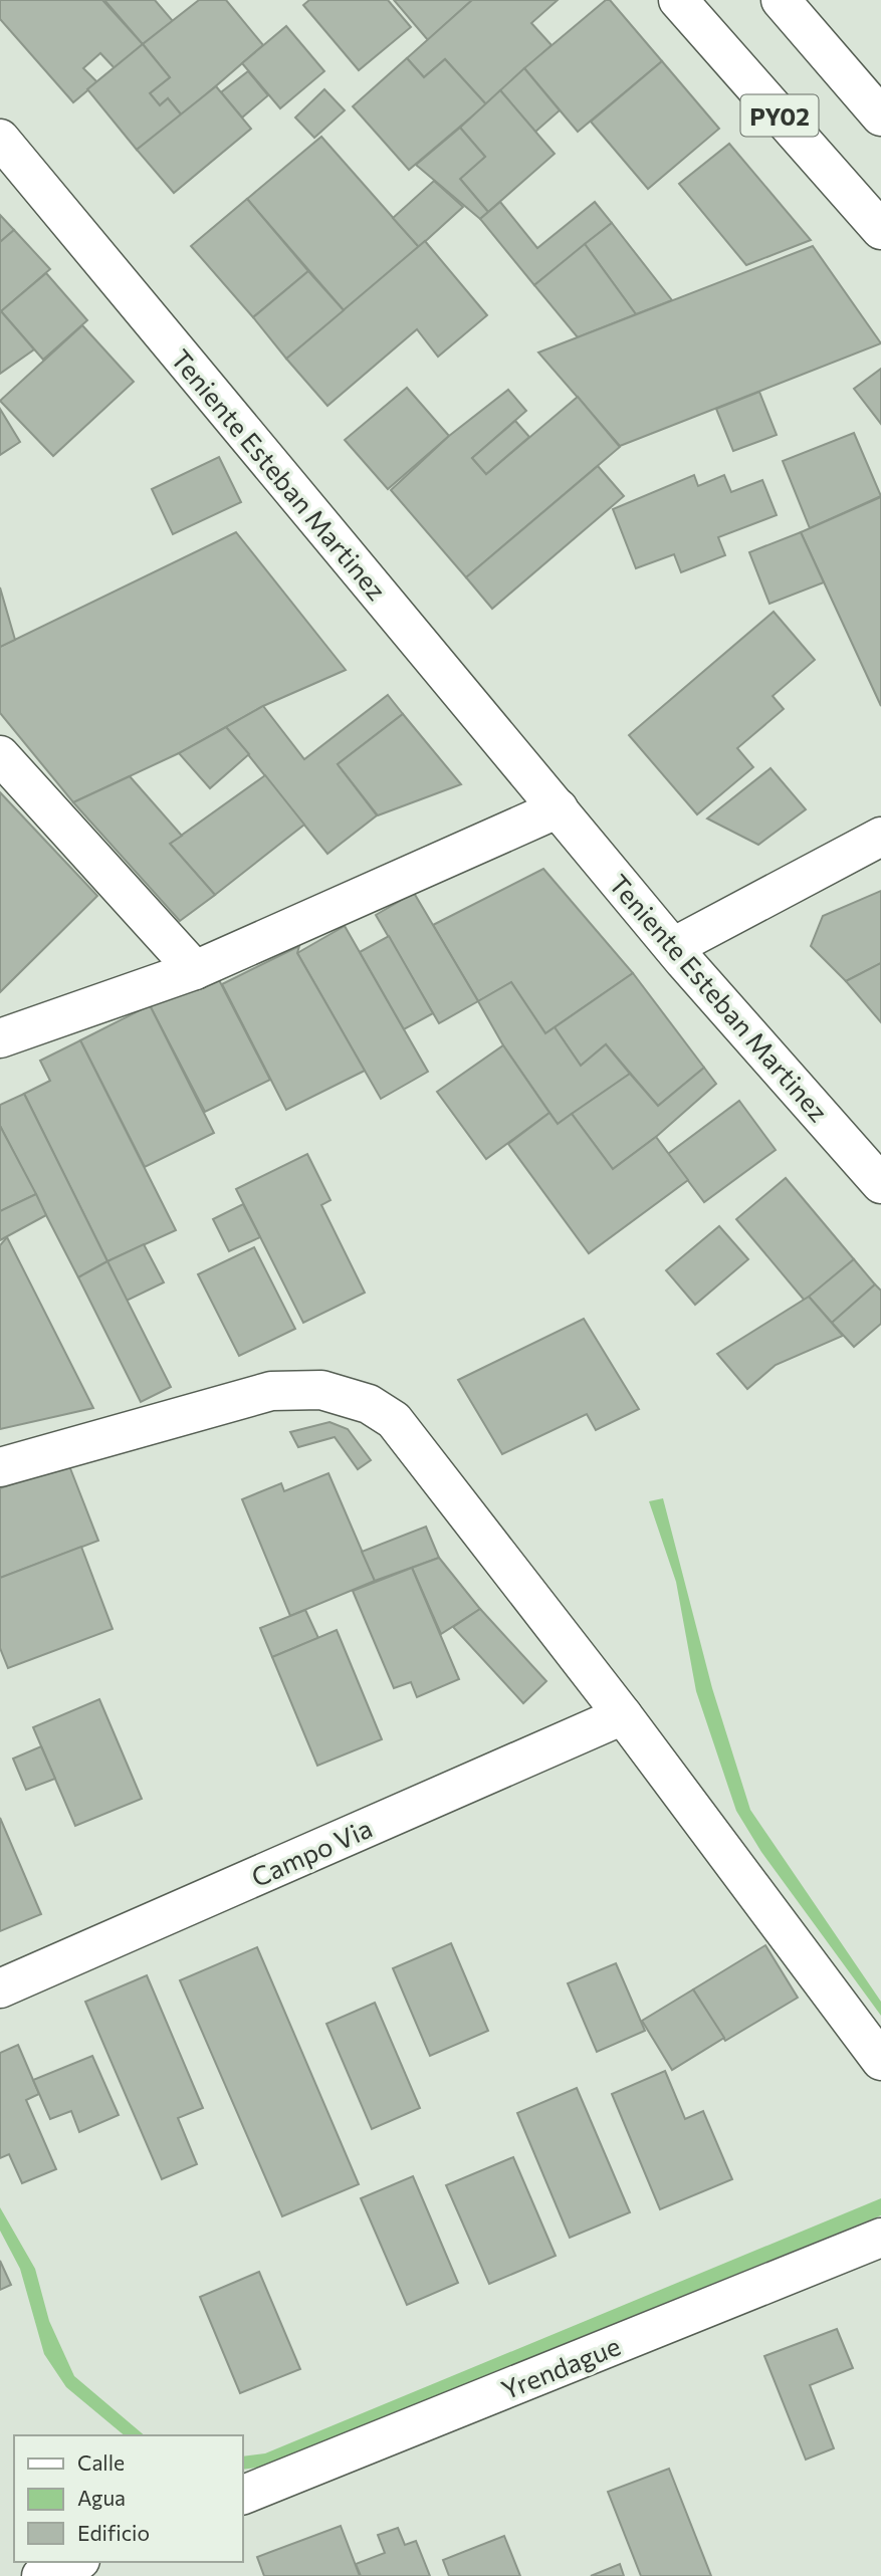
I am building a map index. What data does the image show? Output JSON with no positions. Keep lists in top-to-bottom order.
{
  "streets": {
    "main road": [
      "PY02",
      "Teniente Esteban Martinez",
      "Campo Via",
      "Yrendague"
    ]
  },
  "legend": ["Calle", "Agua", "Edificio"]
}
